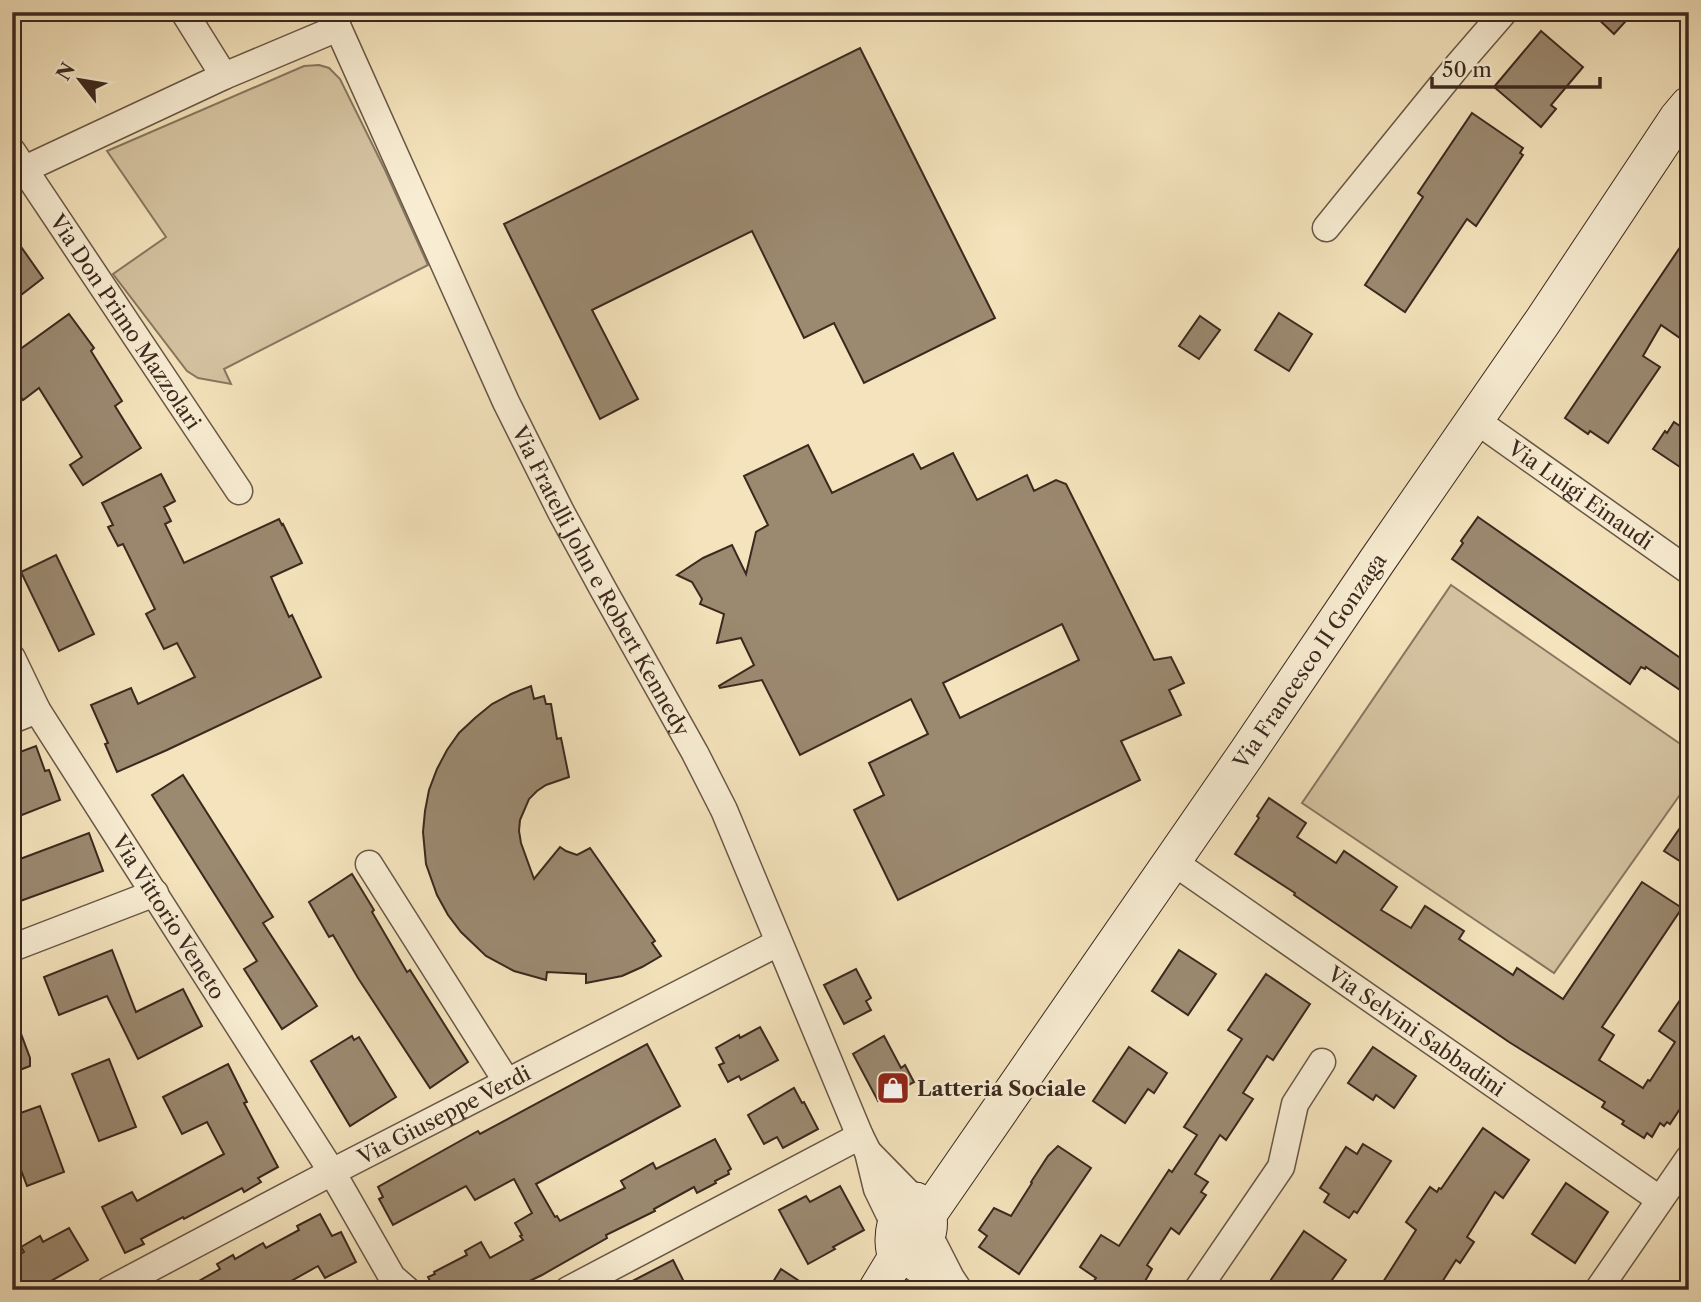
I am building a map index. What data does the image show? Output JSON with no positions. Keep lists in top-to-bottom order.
{
  "streets": {
    "street": [
      "Via Don Primo Mazzolari",
      "Via Luigi Einaudi",
      "Via Fratelli John e Robert Kennedy",
      "Via Francesco II Gonzaga",
      "Via Vittorio Veneto",
      "Via Selvini Sabbadini",
      "Via Giuseppe Verdi"
    ]
  },
  "crossings": [
    ["Via Luigi Einaudi", "Via Francesco II Gonzaga"],
    ["Via Fratelli John e Robert Kennedy", "Via Francesco II Gonzaga"],
    ["Via Fratelli John e Robert Kennedy", "Via Giuseppe Verdi"],
    ["Via Francesco II Gonzaga", "Via Selvini Sabbadini"],
    ["Via Vittorio Veneto", "Via Giuseppe Verdi"]
  ],
  "places": {
    "shop": ["Latteria Sociale"]
  },
  "scale_bar": "50 m",
  "north": "top left"
}
